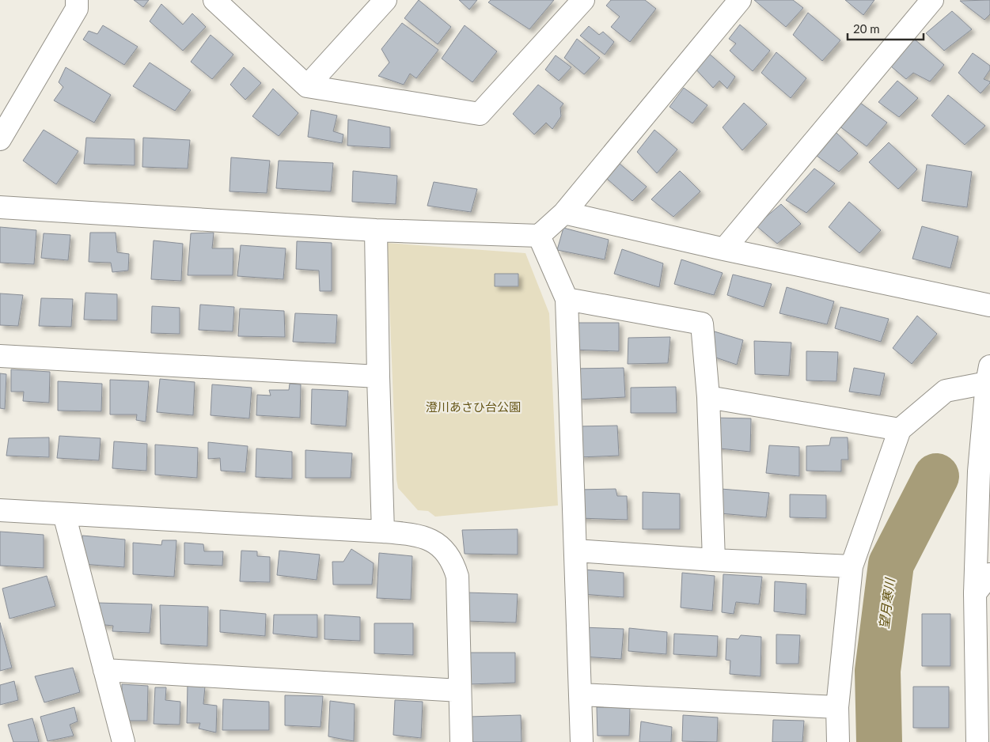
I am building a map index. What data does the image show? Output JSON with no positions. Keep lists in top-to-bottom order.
{
  "water": ["望月寒川"],
  "parks": ["澄川あさひ台公園"],
  "scale_bar": "20 m"
}
